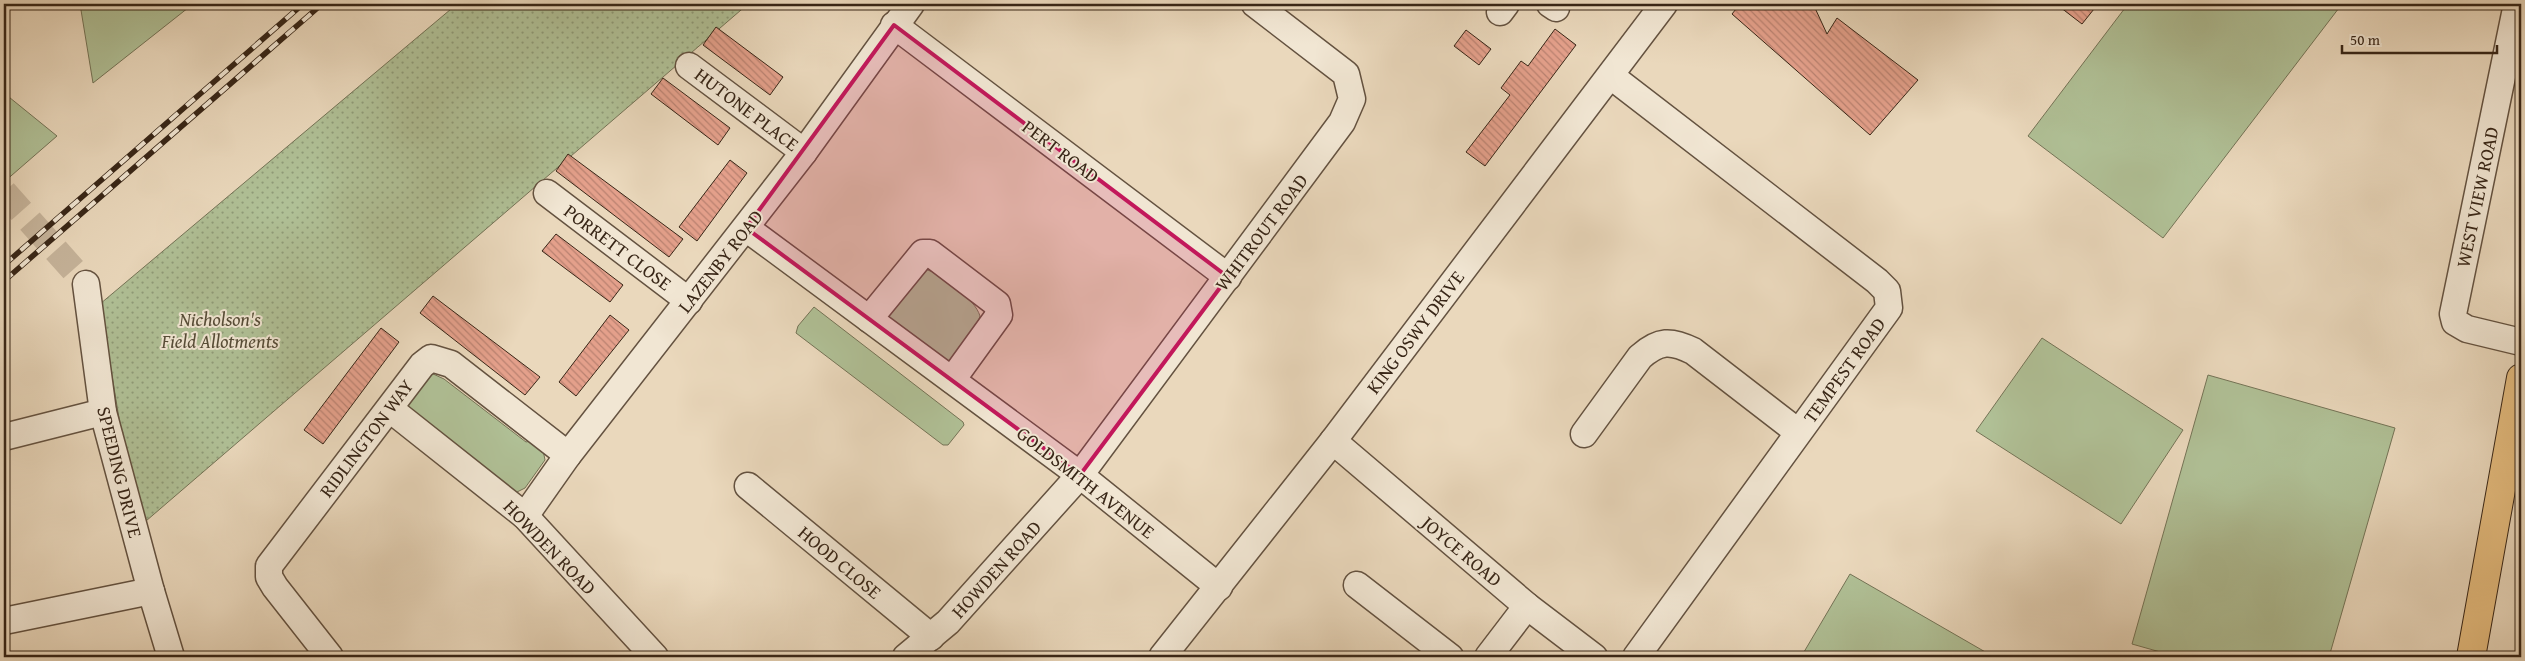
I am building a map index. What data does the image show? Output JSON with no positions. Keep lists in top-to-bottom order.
{
  "streets": {
    "street": [
      "HUTONE PLACE",
      "PERT ROAD",
      "WEST VIEW ROAD",
      "WHITROUT ROAD",
      "PORRETT CLOSE",
      "LAZENBY ROAD",
      "KING OSWY DRIVE",
      "TEMPEST ROAD",
      "RIDLINGTON WAY",
      "SPEEDING DRIVE",
      "GOLDSMITH AVENUE",
      "HOWDEN ROAD",
      "JOYCE ROAD",
      "HOOD CLOSE"
    ]
  },
  "crossings": [
    ["HUTONE PLACE", "LAZENBY ROAD"],
    ["PERT ROAD", "WHITROUT ROAD"],
    ["PERT ROAD", "LAZENBY ROAD"],
    ["WHITROUT ROAD", "GOLDSMITH AVENUE"],
    ["WHITROUT ROAD", "HOWDEN ROAD"],
    ["PORRETT CLOSE", "LAZENBY ROAD"],
    ["LAZENBY ROAD", "RIDLINGTON WAY"],
    ["LAZENBY ROAD", "GOLDSMITH AVENUE"],
    ["LAZENBY ROAD", "HOWDEN ROAD"],
    ["KING OSWY DRIVE", "TEMPEST ROAD"],
    ["KING OSWY DRIVE", "GOLDSMITH AVENUE"],
    ["KING OSWY DRIVE", "JOYCE ROAD"],
    ["RIDLINGTON WAY", "HOWDEN ROAD"],
    ["GOLDSMITH AVENUE", "HOWDEN ROAD"],
    ["HOWDEN ROAD", "HOOD CLOSE"]
  ],
  "parks": ["Nicholson's Field Allotments"],
  "scale_bar": "50 m"
}
